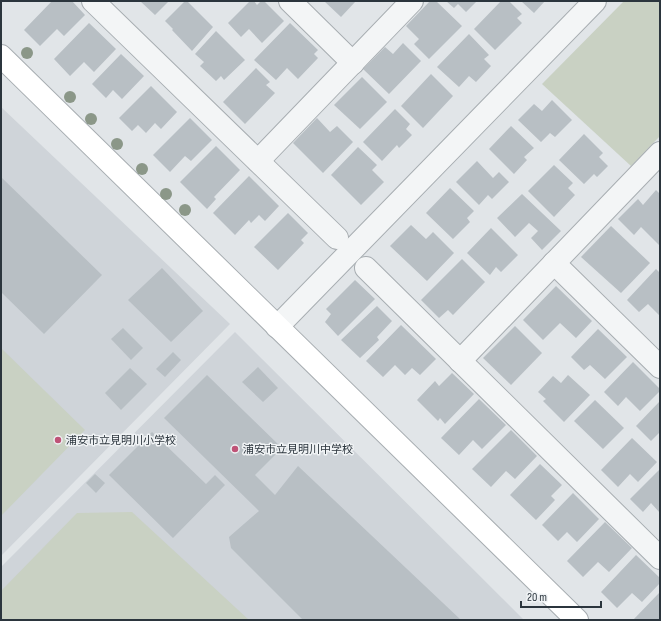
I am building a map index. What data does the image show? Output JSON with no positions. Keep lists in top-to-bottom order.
{
  "places": ["浦安市立見明川小学校", "浦安市立見明川中学校"],
  "scale_bar": "20 m"
}
